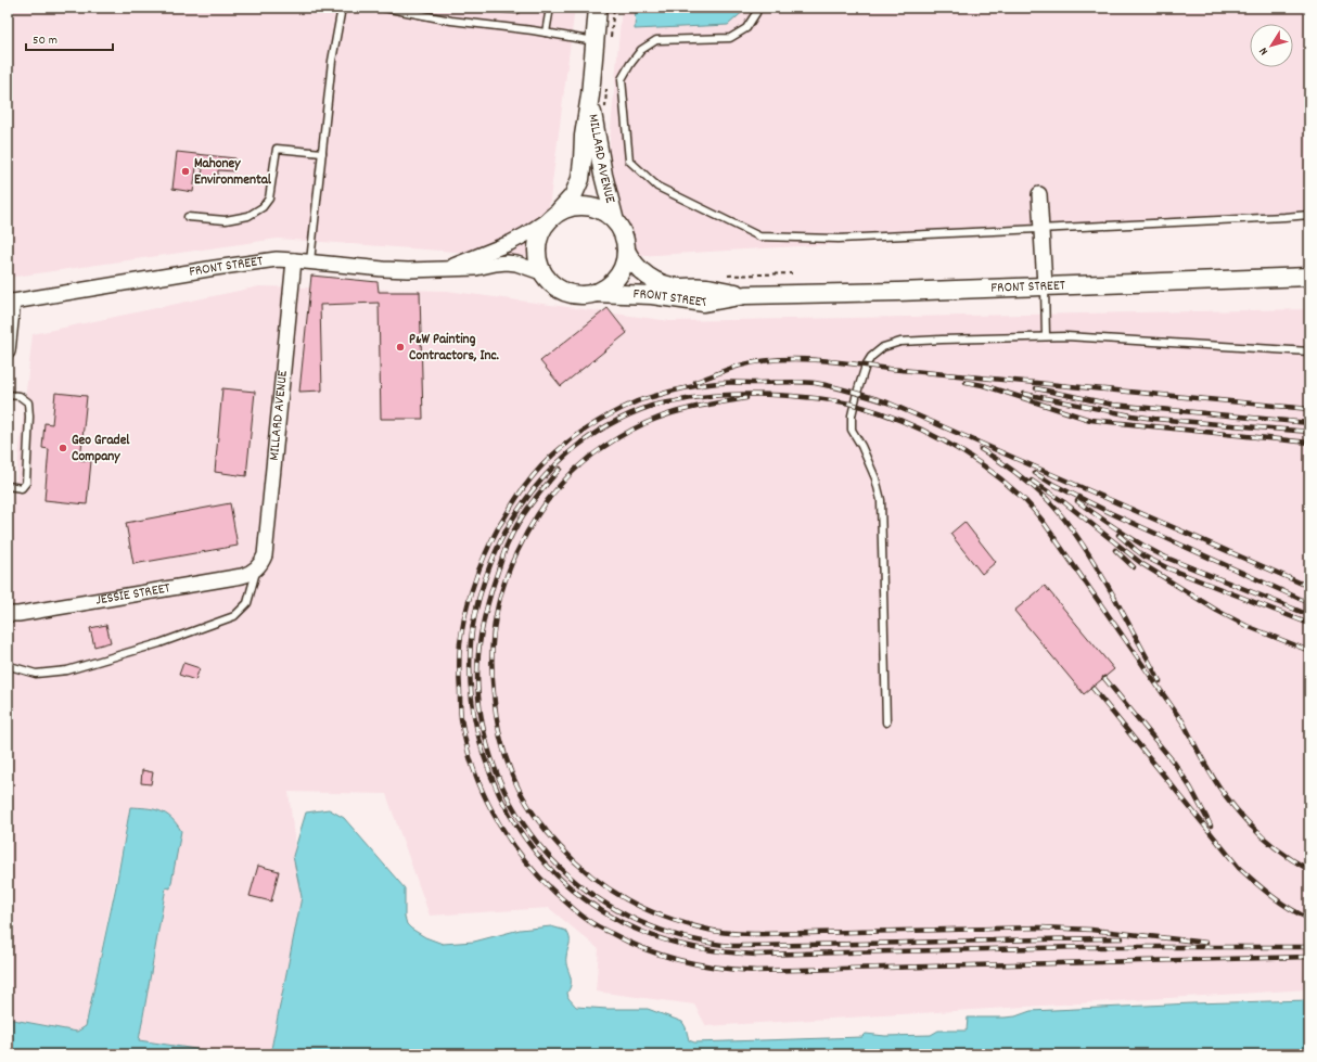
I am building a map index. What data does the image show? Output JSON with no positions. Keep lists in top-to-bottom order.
{
  "streets": {
    "street": ["MILLARD AVENUE", "FRONT STREET", "JESSIE STREET"]
  },
  "crossings": [
    ["MILLARD AVENUE", "FRONT STREET"],
    ["MILLARD AVENUE", "JESSIE STREET"]
  ],
  "places": ["Mahoney Environmental", "P&W Painting Contractors, Inc.", "Geo Gradel Company"],
  "scale_bar": "50 m",
  "north": "bottom left"
}
